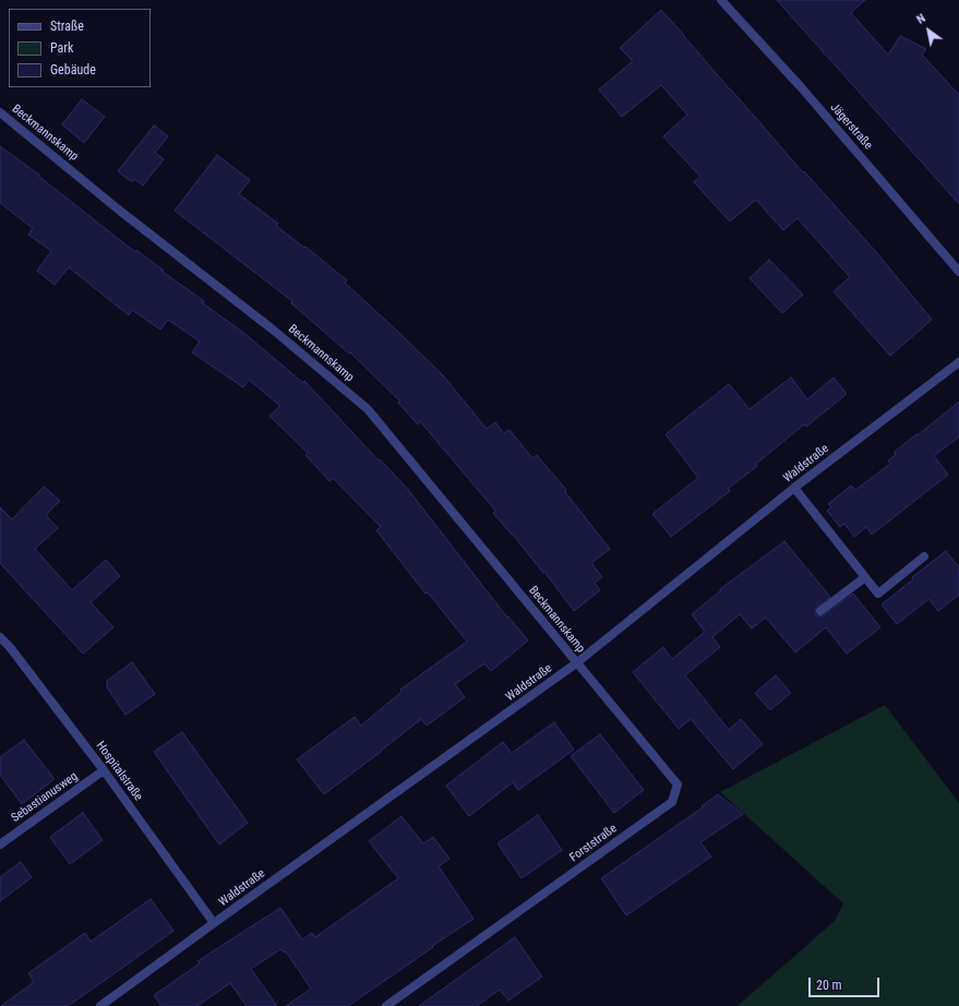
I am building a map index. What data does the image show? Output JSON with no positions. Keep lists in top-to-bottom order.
{
  "streets": {
    "street": [
      "Jägerstraße",
      "Beckmannskamp",
      "Waldstraße",
      "Hospitalstraße",
      "Sebastianusweg",
      "Forststraße"
    ]
  },
  "crossings": [
    ["Beckmannskamp", "Waldstraße"],
    ["Beckmannskamp", "Forststraße"],
    ["Waldstraße", "Hospitalstraße"],
    ["Waldstraße", "Forststraße"],
    ["Hospitalstraße", "Sebastianusweg"]
  ],
  "legend": ["Straße", "Park", "Gebäude"],
  "scale_bar": "20 m",
  "north": "top left"
}
